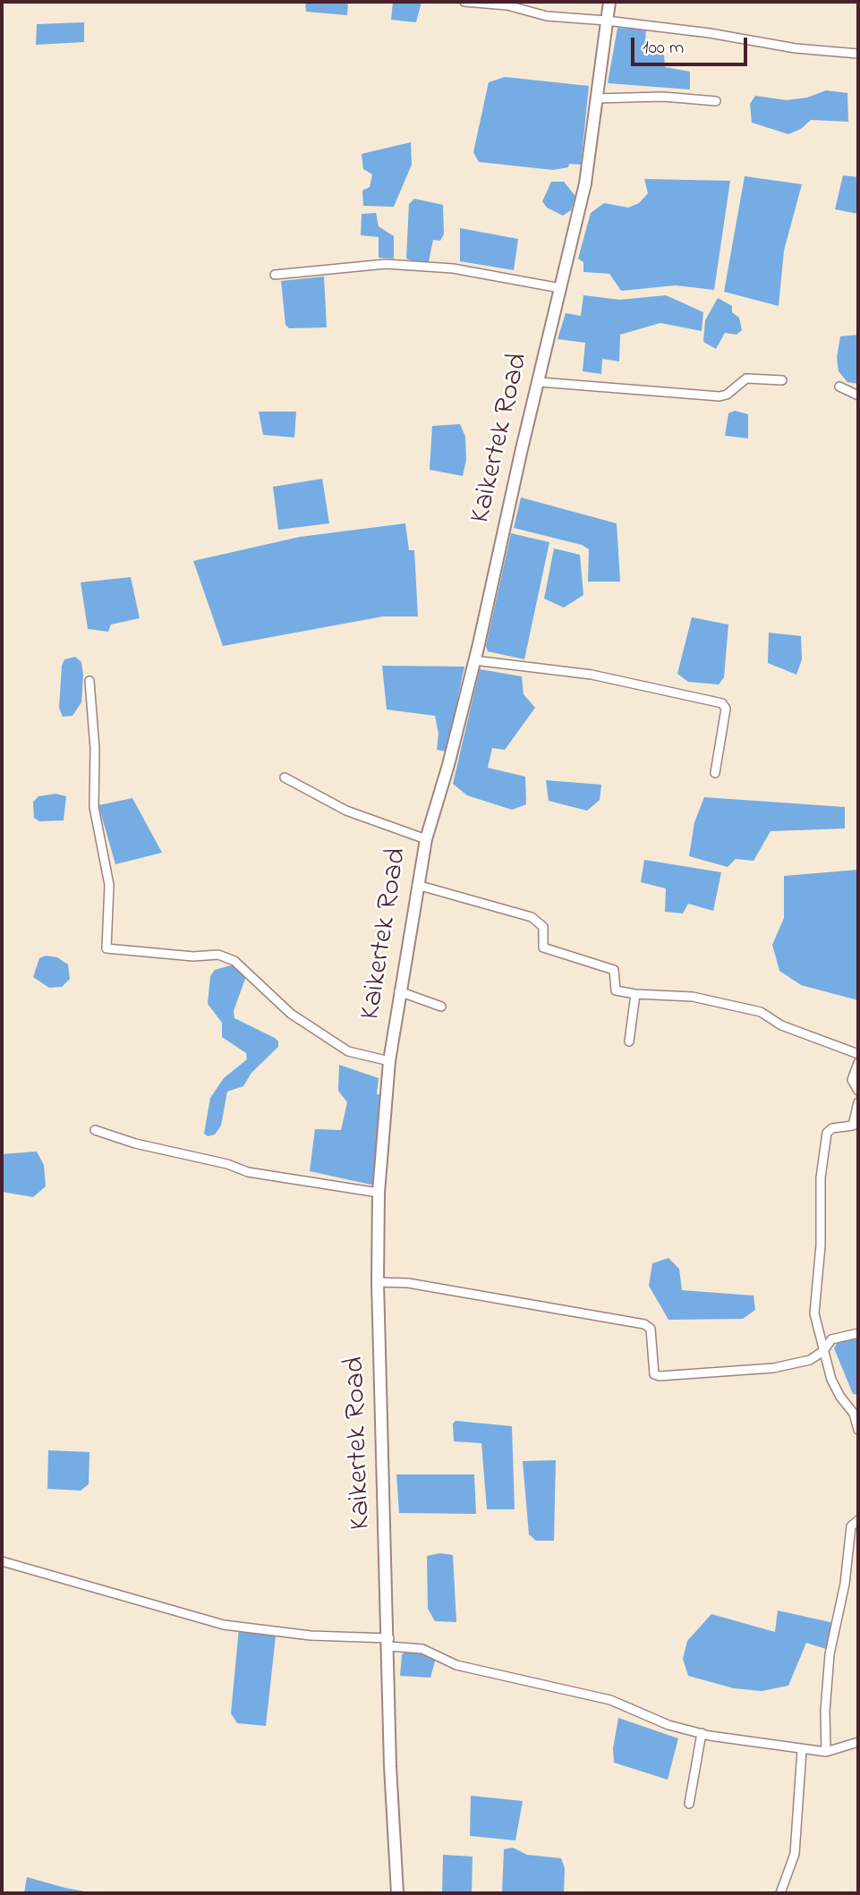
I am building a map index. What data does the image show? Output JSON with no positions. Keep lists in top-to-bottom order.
{
  "streets": {
    "main road": ["Kaikertek Road"]
  },
  "scale_bar": "100 m"
}
